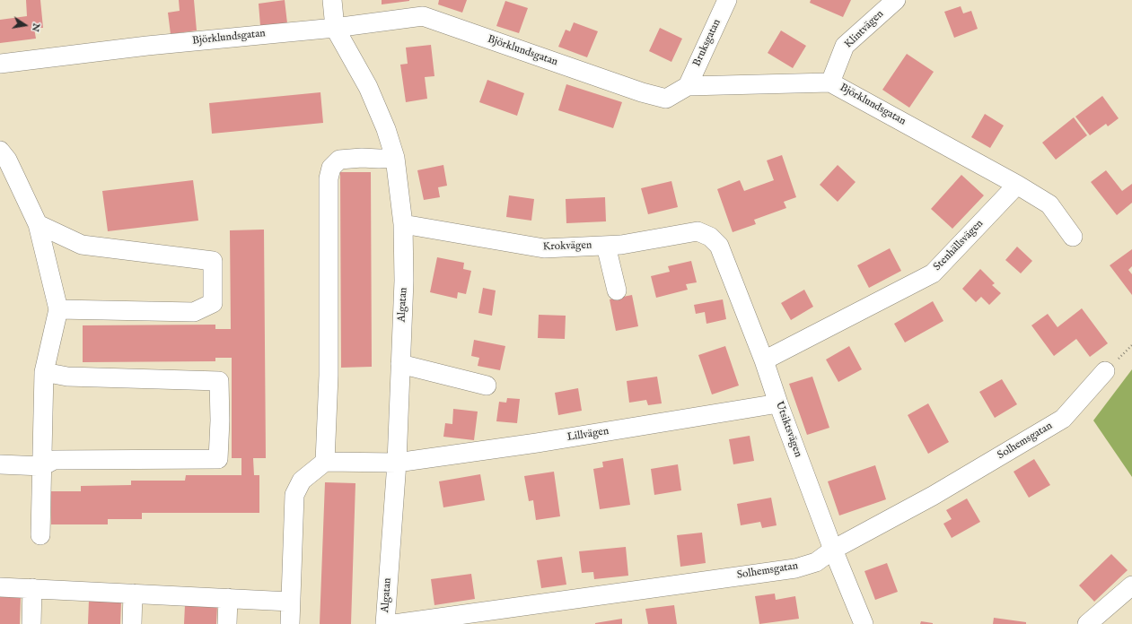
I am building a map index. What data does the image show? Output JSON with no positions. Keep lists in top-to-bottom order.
{
  "streets": {
    "street": [
      "Klintvägen",
      "Björklundsgatan",
      "Bruksgatan",
      "Stenhällsvägen",
      "Krokvägen",
      "Algatan",
      "Utsiktsvägen",
      "Lillvägen",
      "Solhemsgatan"
    ]
  },
  "crossings": [
    ["Klintvägen", "Björklundsgatan"],
    ["Björklundsgatan", "Bruksgatan"],
    ["Björklundsgatan", "Stenhällsvägen"],
    ["Björklundsgatan", "Algatan"],
    ["Stenhällsvägen", "Utsiktsvägen"],
    ["Krokvägen", "Algatan"],
    ["Krokvägen", "Utsiktsvägen"],
    ["Algatan", "Lillvägen"],
    ["Utsiktsvägen", "Lillvägen"],
    ["Utsiktsvägen", "Solhemsgatan"]
  ],
  "north": "right"
}
